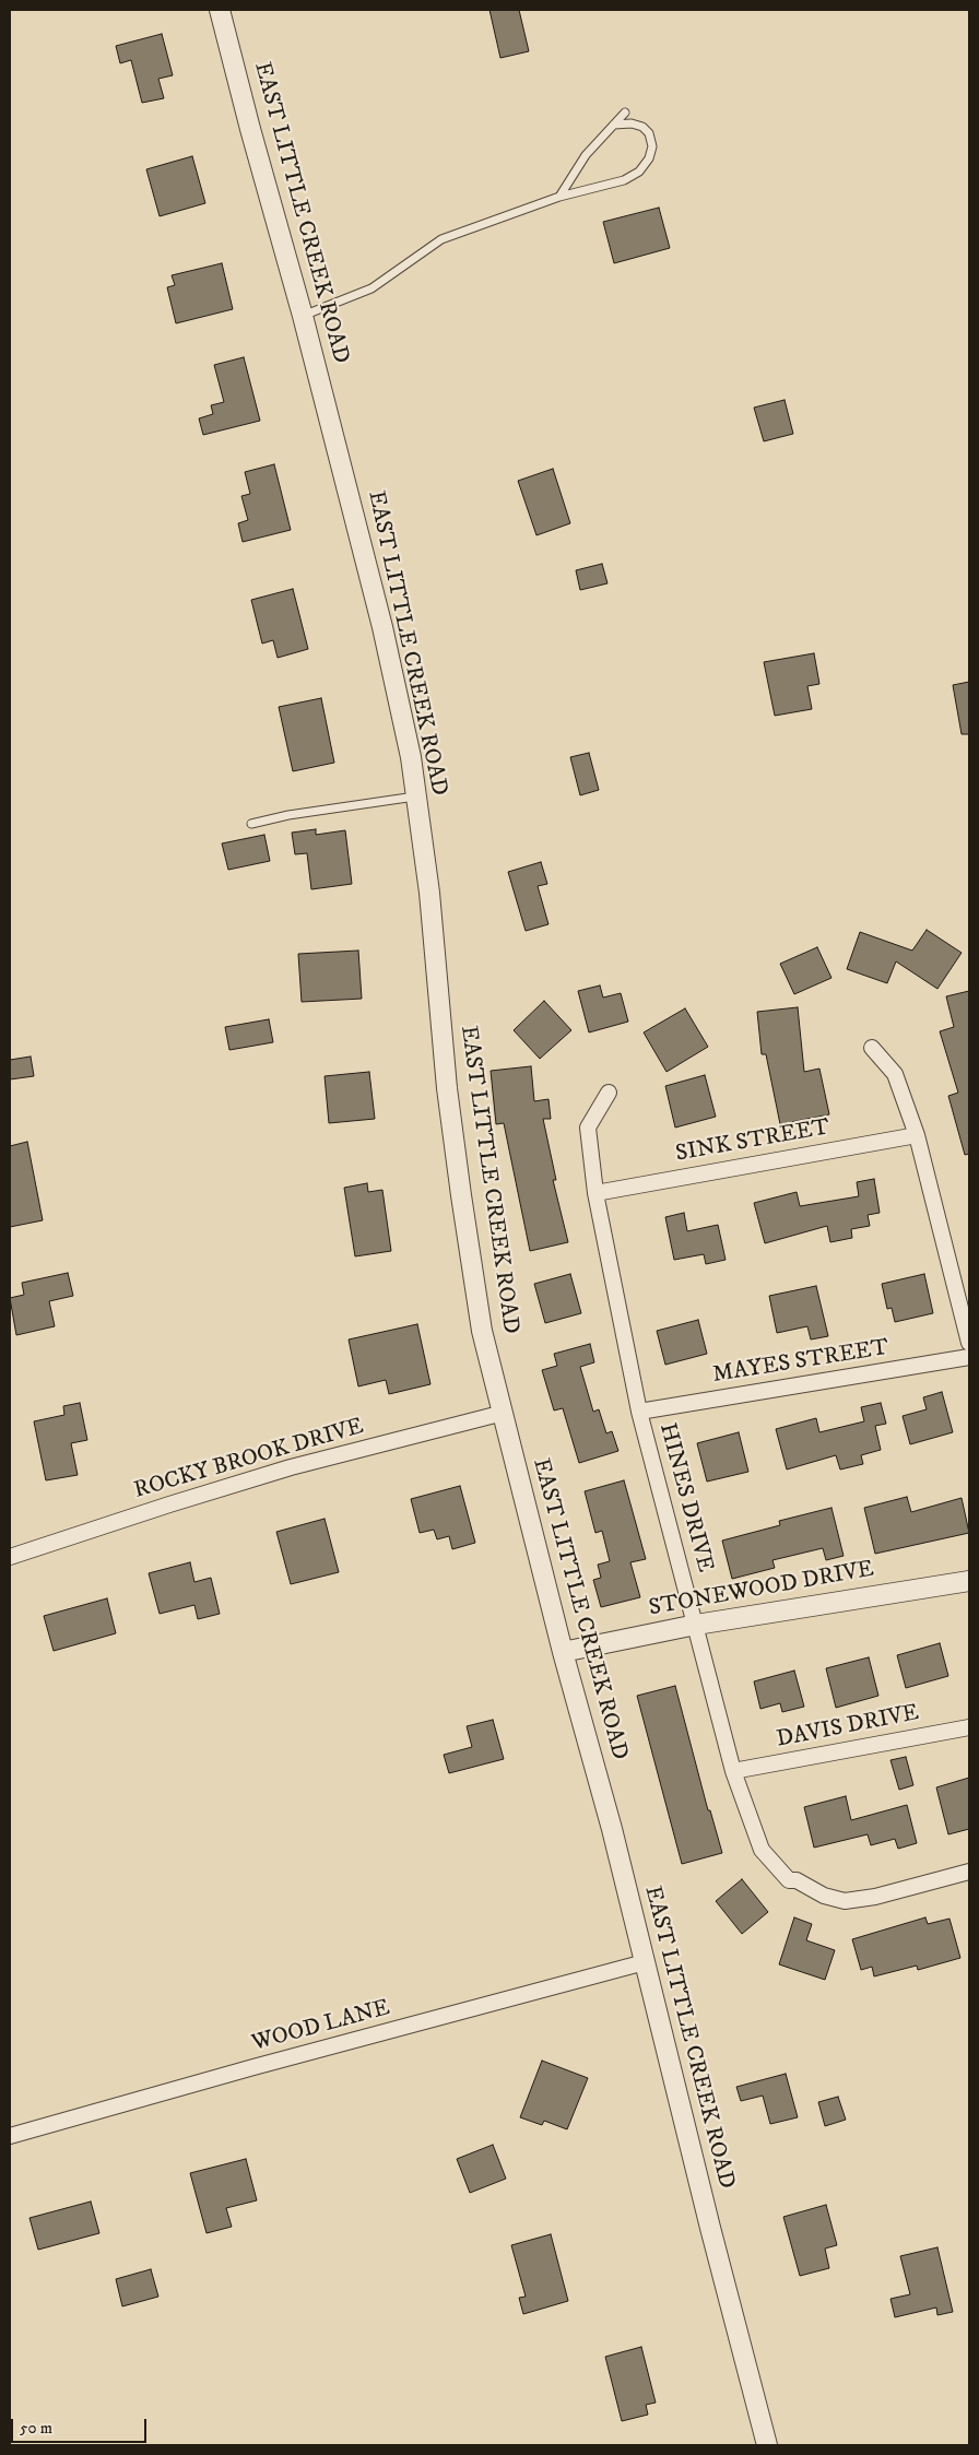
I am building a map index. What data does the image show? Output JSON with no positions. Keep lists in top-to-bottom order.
{
  "streets": {
    "street": [
      "EAST LITTLE CREEK ROAD",
      "SINK STREET",
      "MAYES STREET",
      "ROCKY BROOK DRIVE",
      "HINES DRIVE",
      "STONEWOOD DRIVE",
      "DAVIS DRIVE",
      "WOOD LANE"
    ]
  },
  "crossings": [
    ["EAST LITTLE CREEK ROAD", "ROCKY BROOK DRIVE"],
    ["EAST LITTLE CREEK ROAD", "STONEWOOD DRIVE"],
    ["EAST LITTLE CREEK ROAD", "WOOD LANE"],
    ["SINK STREET", "HINES DRIVE"],
    ["MAYES STREET", "HINES DRIVE"],
    ["HINES DRIVE", "STONEWOOD DRIVE"],
    ["HINES DRIVE", "DAVIS DRIVE"]
  ],
  "scale_bar": "50 m"
}
